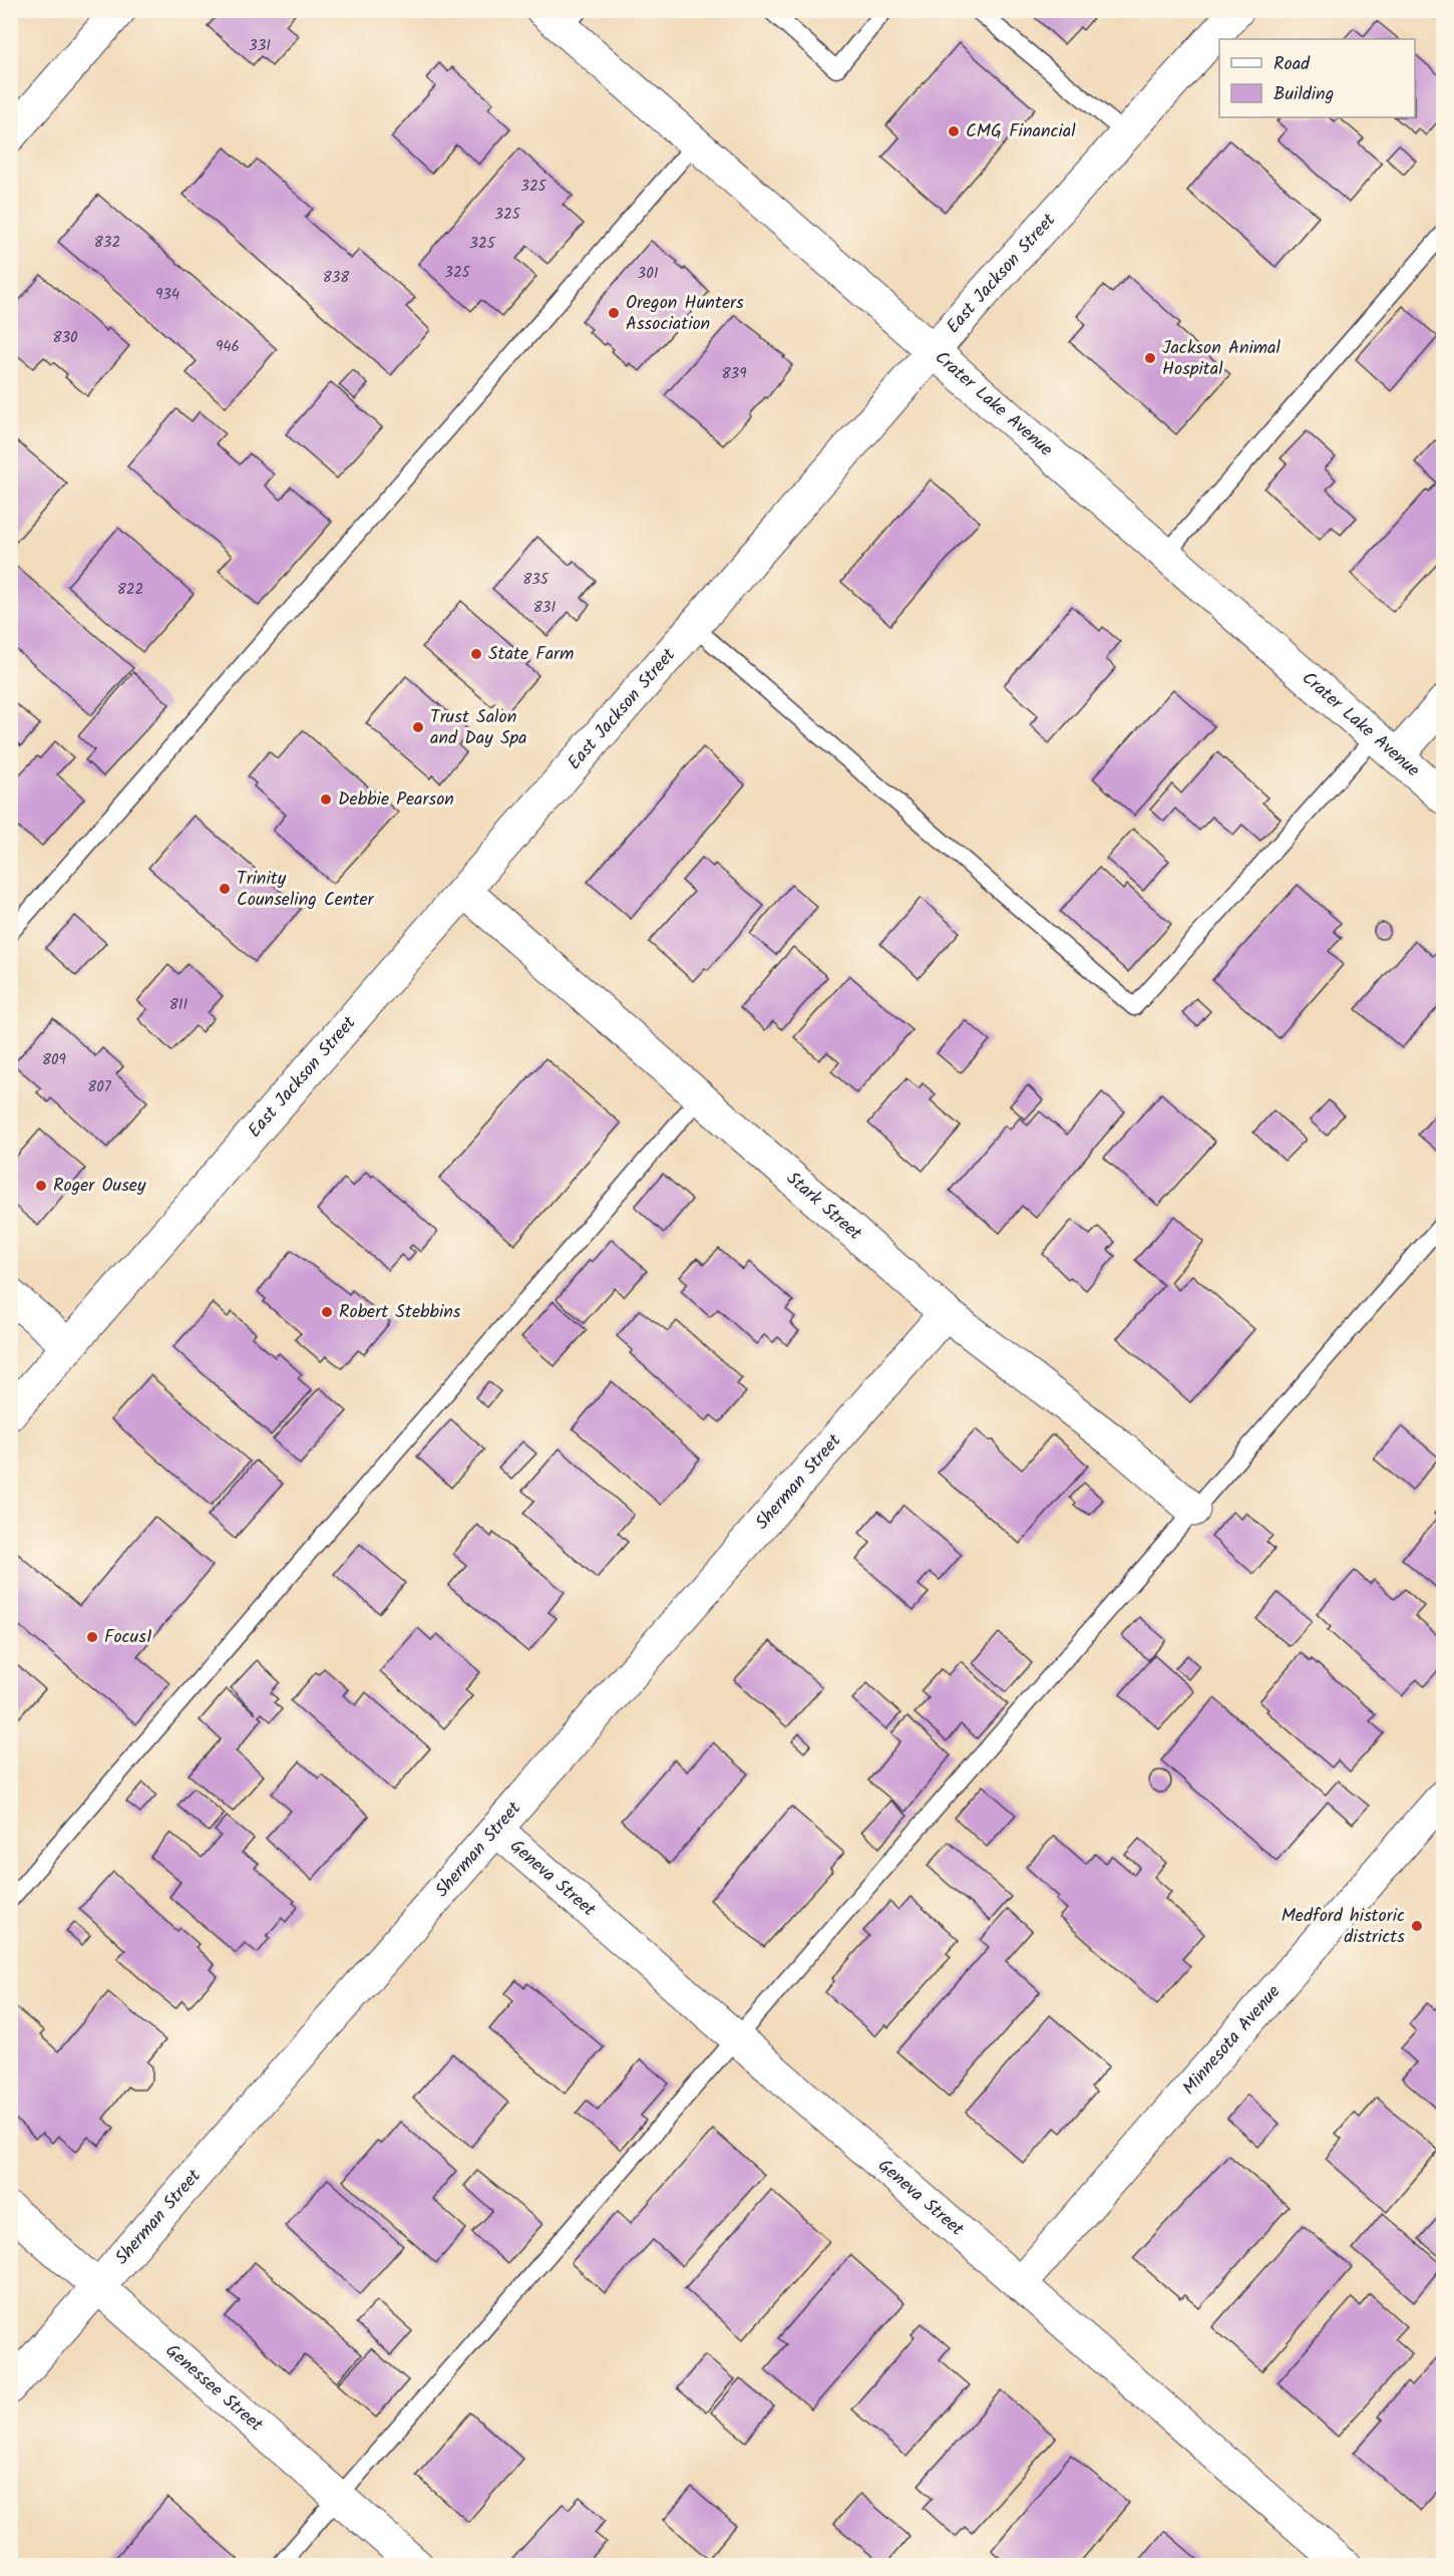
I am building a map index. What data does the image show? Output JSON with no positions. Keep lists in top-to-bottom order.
{
  "streets": {
    "street": [
      "East Jackson Street",
      "Crater Lake Avenue",
      "Stark Street",
      "Sherman Street",
      "Geneva Street",
      "Minnesota Avenue",
      "Genessee Street"
    ]
  },
  "crossings": [
    ["East Jackson Street", "Crater Lake Avenue"],
    ["East Jackson Street", "Stark Street"],
    ["Stark Street", "Sherman Street"],
    ["Sherman Street", "Geneva Street"],
    ["Sherman Street", "Genessee Street"],
    ["Geneva Street", "Minnesota Avenue"]
  ],
  "places": [
    "CMG Financial",
    "Oregon Hunters Association",
    "Jackson Animal Hospital",
    "State Farm",
    "Trust Salon and Day Spa",
    "Debbie Pearson",
    "Trinity Counseling Center",
    "Roger Ousey",
    "Robert Stebbins",
    "Focus1",
    "Medford historic districts"
  ],
  "house_numbers": [
    "331",
    "325",
    "325",
    "832",
    "325",
    "325",
    "301",
    "838",
    "934",
    "830",
    "946",
    "839",
    "835",
    "822",
    "831",
    "811",
    "809",
    "807"
  ],
  "legend": ["Road", "Building"]
}
